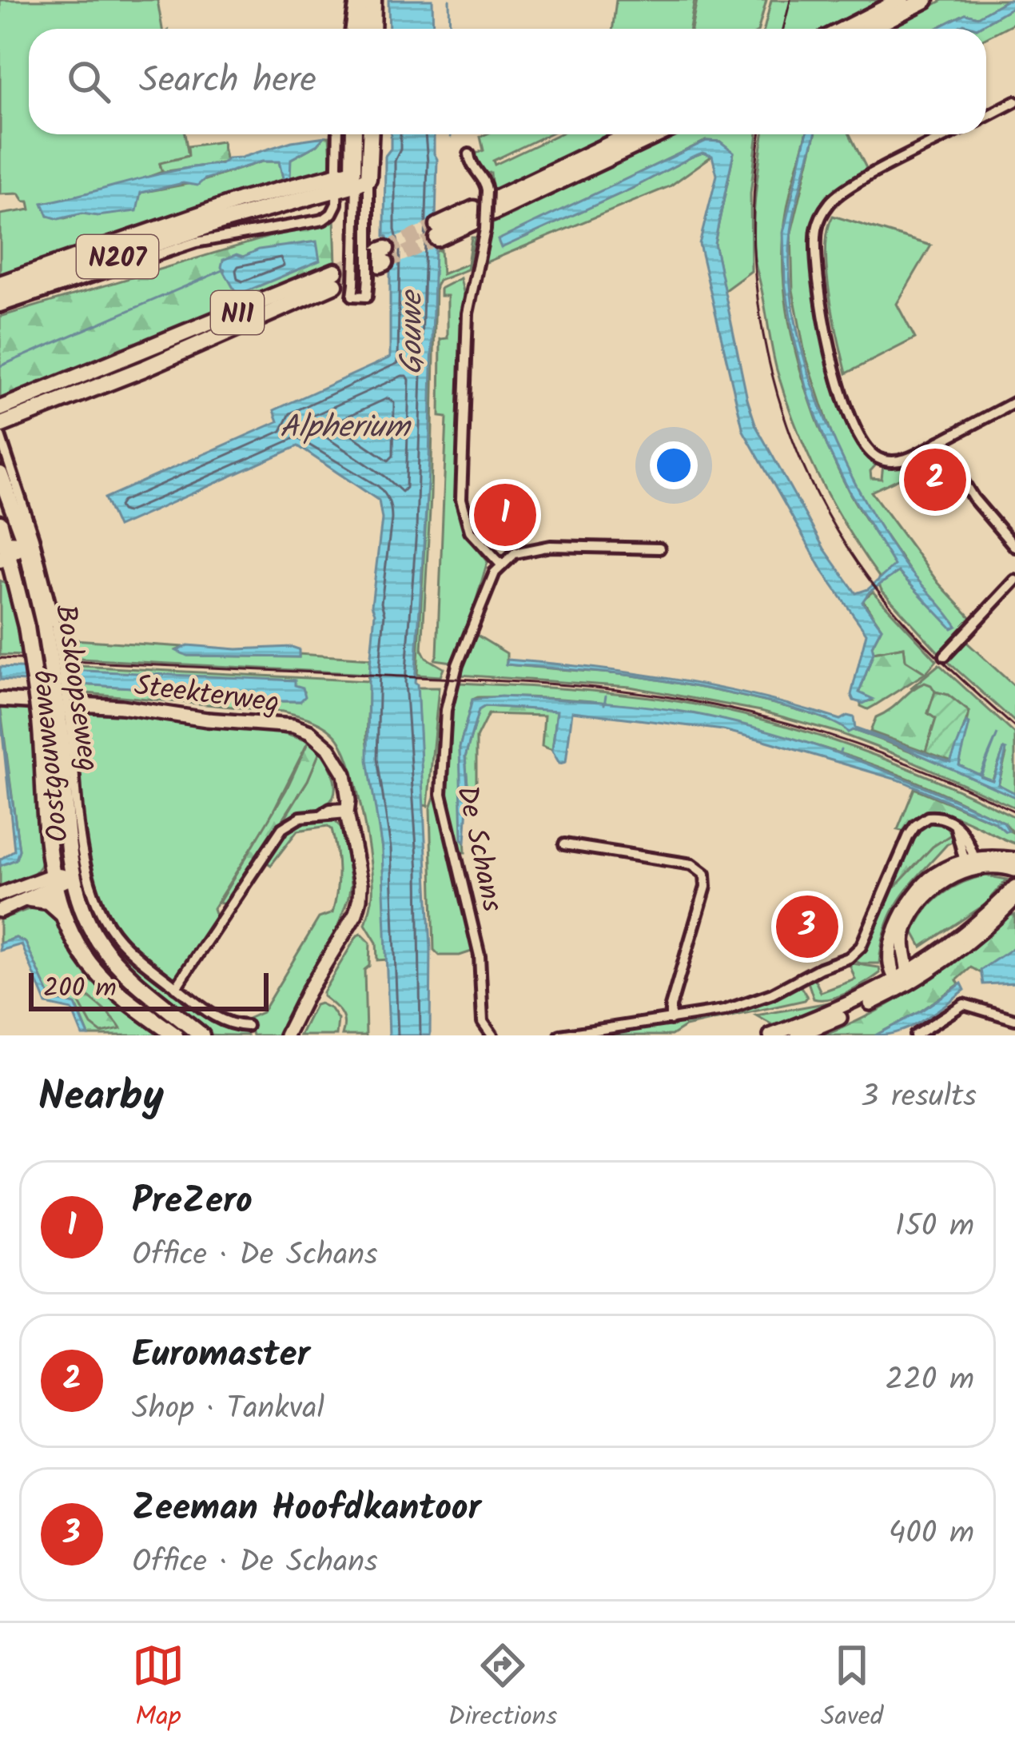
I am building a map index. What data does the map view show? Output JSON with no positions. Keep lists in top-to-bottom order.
{
  "streets": {
    "main road": [
      "N207",
      "N11",
      "Boskoopseweg",
      "Steekterweg"
    ],
    "street": ["Oostgouweweg", "De Schans"]
  },
  "crossings": [
    ["N11", "Oostgouweweg"],
    ["Boskoopseweg", "Oostgouweweg"]
  ],
  "water": ["Gouwe", "Alpherium"],
  "scale_bar": "200 m",
  "page": {
    "search": "Search here",
    "pins": ["2", "1", "3"],
    "scale": "200 m",
    "heading": ["Nearby", "3 results"],
    "list": [
      {
        "mark": "1",
        "name": "PreZero",
        "note": "Office · De Schans",
        "value": "150 m"
      },
      {
        "mark": "2",
        "name": "Euromaster",
        "note": "Shop · Tankval",
        "value": "220 m"
      },
      {
        "mark": "3",
        "name": "Zeeman Hoofdkantoor",
        "note": "Office · De Schans",
        "value": "400 m"
      }
    ],
    "nav": ["Map", "Directions", "Saved"]
  }
}
